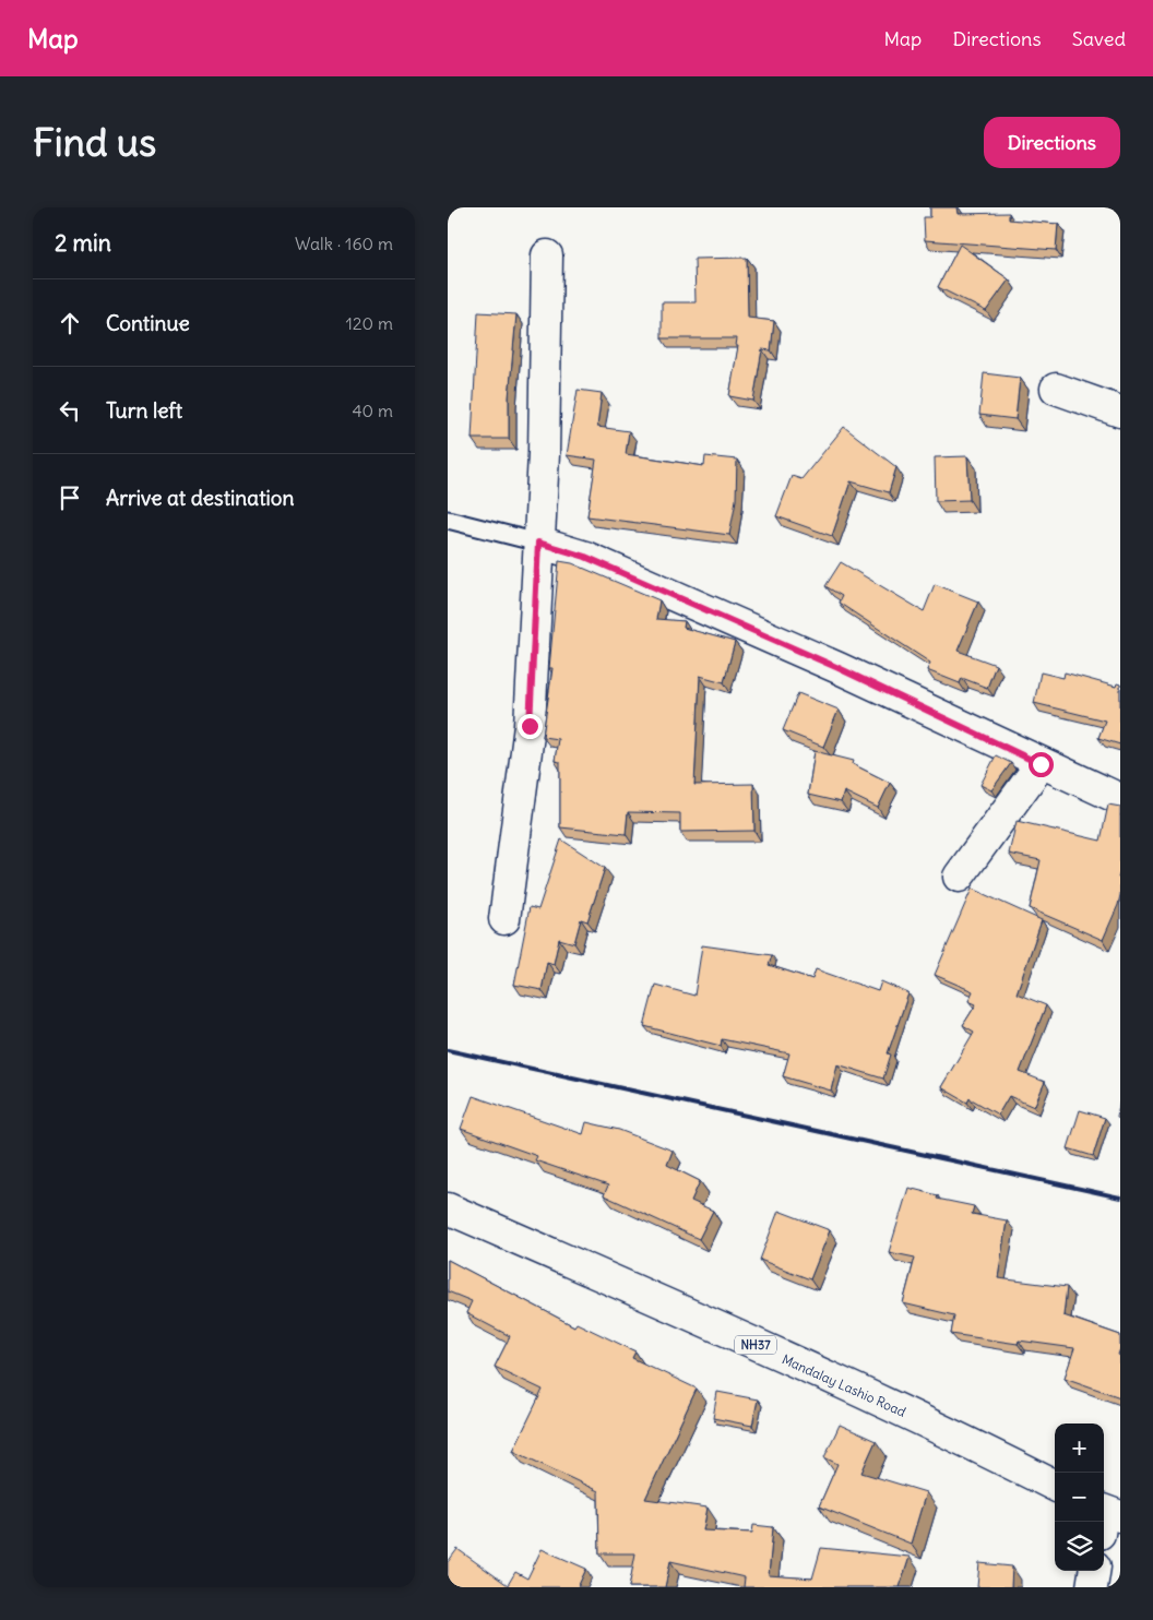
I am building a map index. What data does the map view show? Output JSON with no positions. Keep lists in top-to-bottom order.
{
  "streets": {
    "main road": ["NH37", "Mandalay Lashio Road"]
  },
  "page": {
    "header": "Map",
    "nav": ["Map", "Directions", "Saved"],
    "buttons": "Directions",
    "title": "Find us",
    "heading": ["2 min", "Walk · 160 m"],
    "list": [
      ["Continue", "120 m"],
      ["Turn left", "40 m"],
      "Arrive at destination"
    ],
    "map_buttons": ["+", "−"]
  }
}
